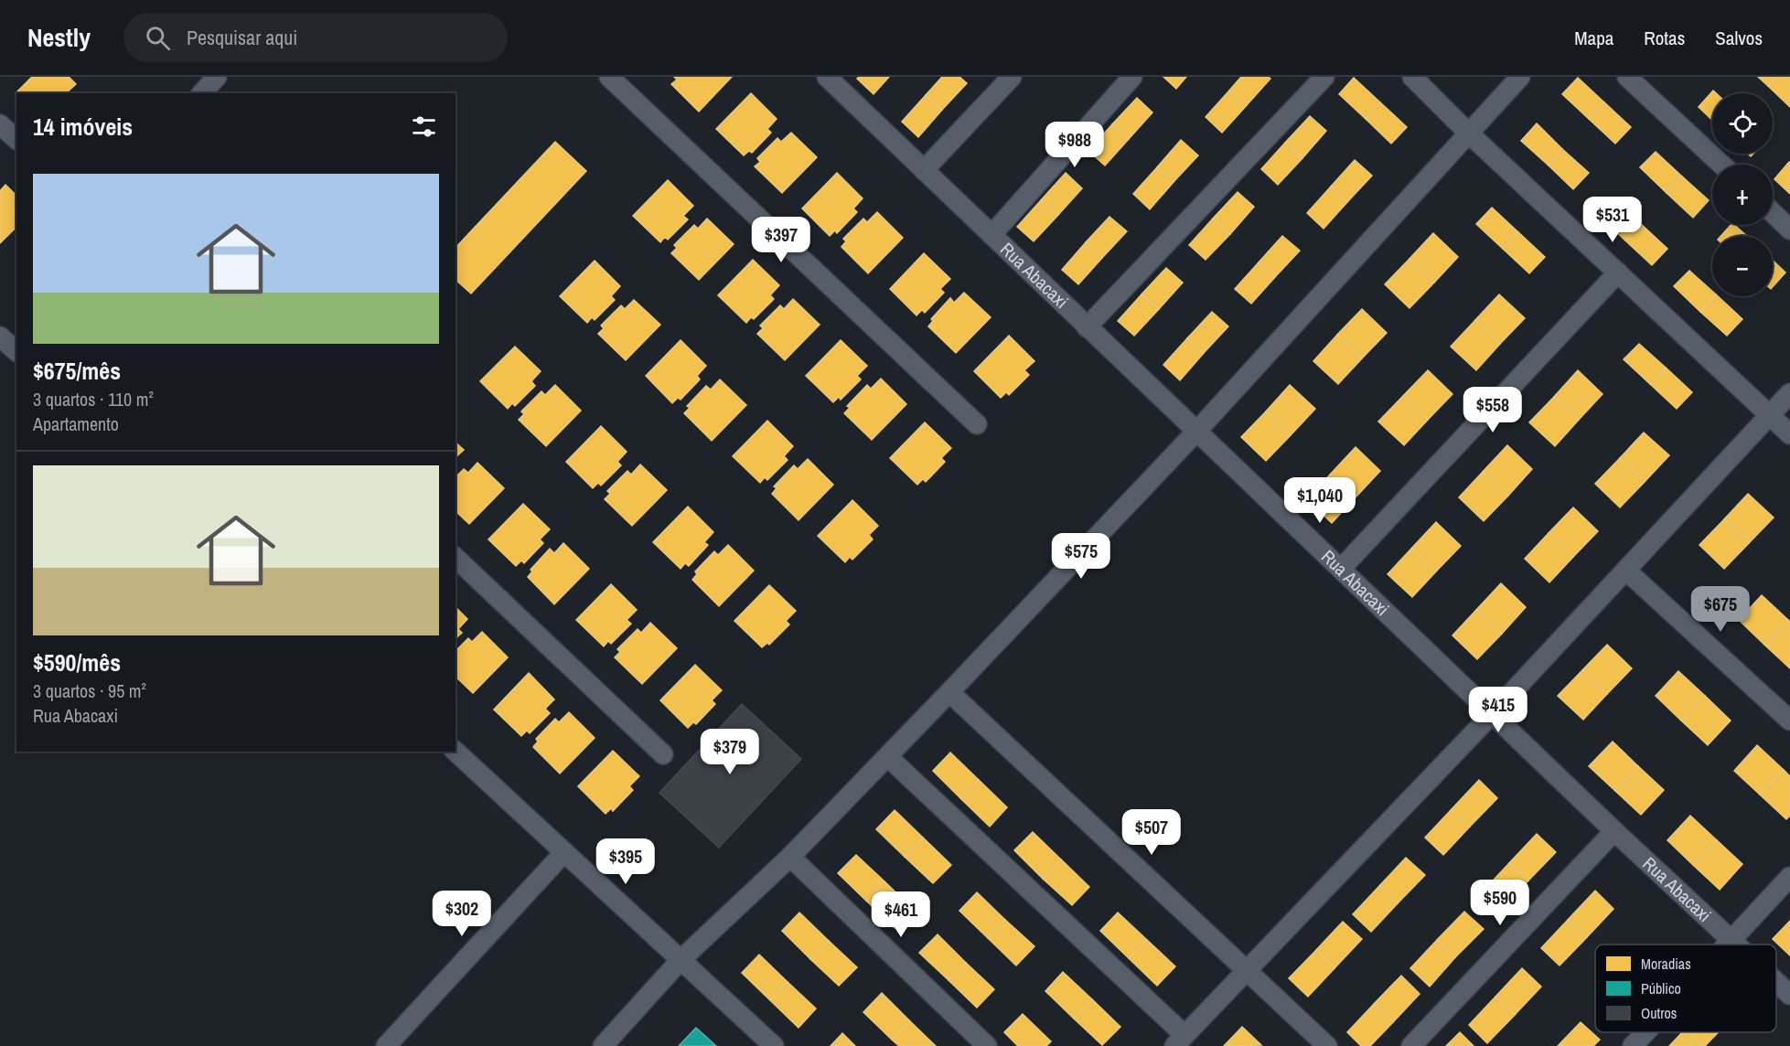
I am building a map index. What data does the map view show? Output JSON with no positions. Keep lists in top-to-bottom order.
{
  "streets": {
    "street": ["Rua Abacaxi"]
  },
  "legend": ["Moradias", "Público", "Outros"],
  "page": {
    "header": "Nestly",
    "search": "Pesquisar aqui",
    "nav": ["Mapa", "Rotas", "Salvos"],
    "map_buttons": ["+", "−"],
    "heading": "14 imóveis",
    "price": [
      "$988",
      "$531",
      "$397",
      "$558",
      "$1,040",
      "$575",
      "$675",
      "$415",
      "$379",
      "$507",
      "$395",
      "$590",
      "$302",
      "$461"
    ],
    "list": [
      {
        "name": "$675/mês",
        "note": "3 quartos · 110 m² · Apartamento"
      },
      {
        "name": "$590/mês",
        "note": "3 quartos · 95 m² · Rua Abacaxi"
      }
    ]
  }
}
